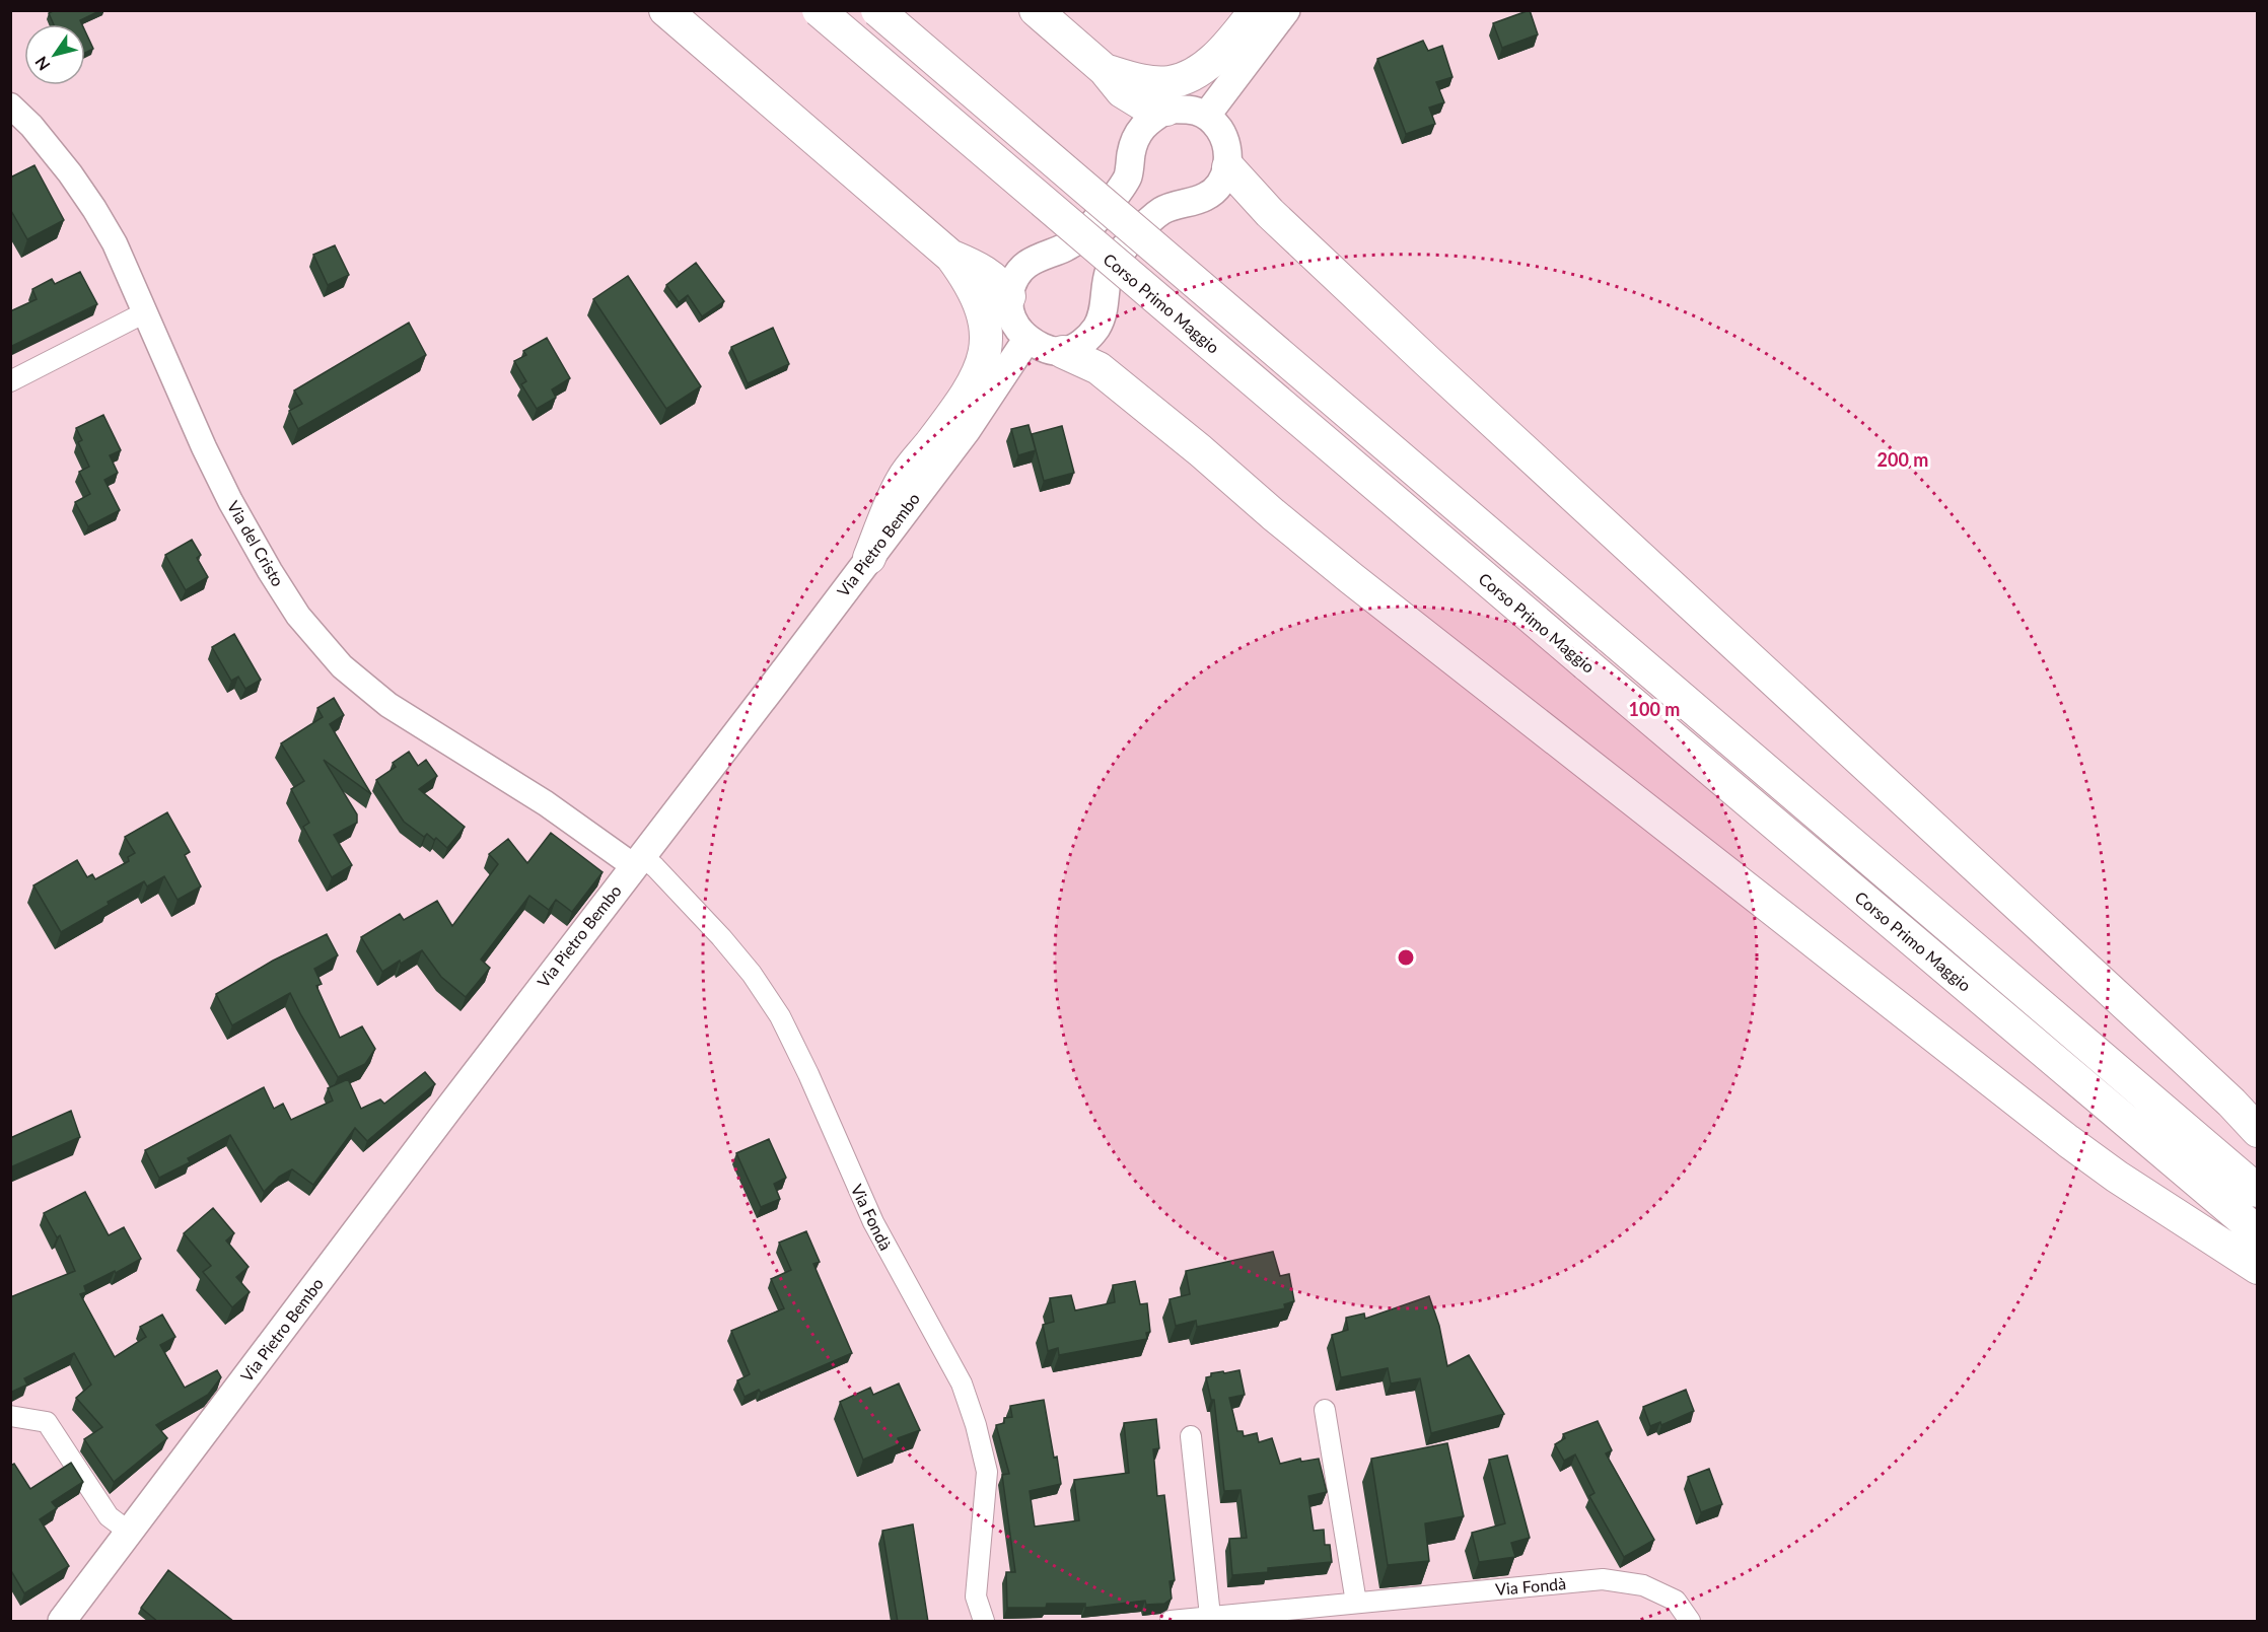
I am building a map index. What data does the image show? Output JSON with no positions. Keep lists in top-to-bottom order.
{
  "streets": {
    "highway": ["Corso Primo Maggio"],
    "main road": ["Via Pietro Bembo"],
    "street": ["Via del Cristo", "Via Fondà"]
  },
  "crossings": [
    ["Via del Cristo", "Via Pietro Bembo"],
    ["Via del Cristo", "Via Fondà"],
    ["Via Pietro Bembo", "Via Fondà"]
  ],
  "north": "bottom left",
  "rings": ["200 m", "100 m"]
}
